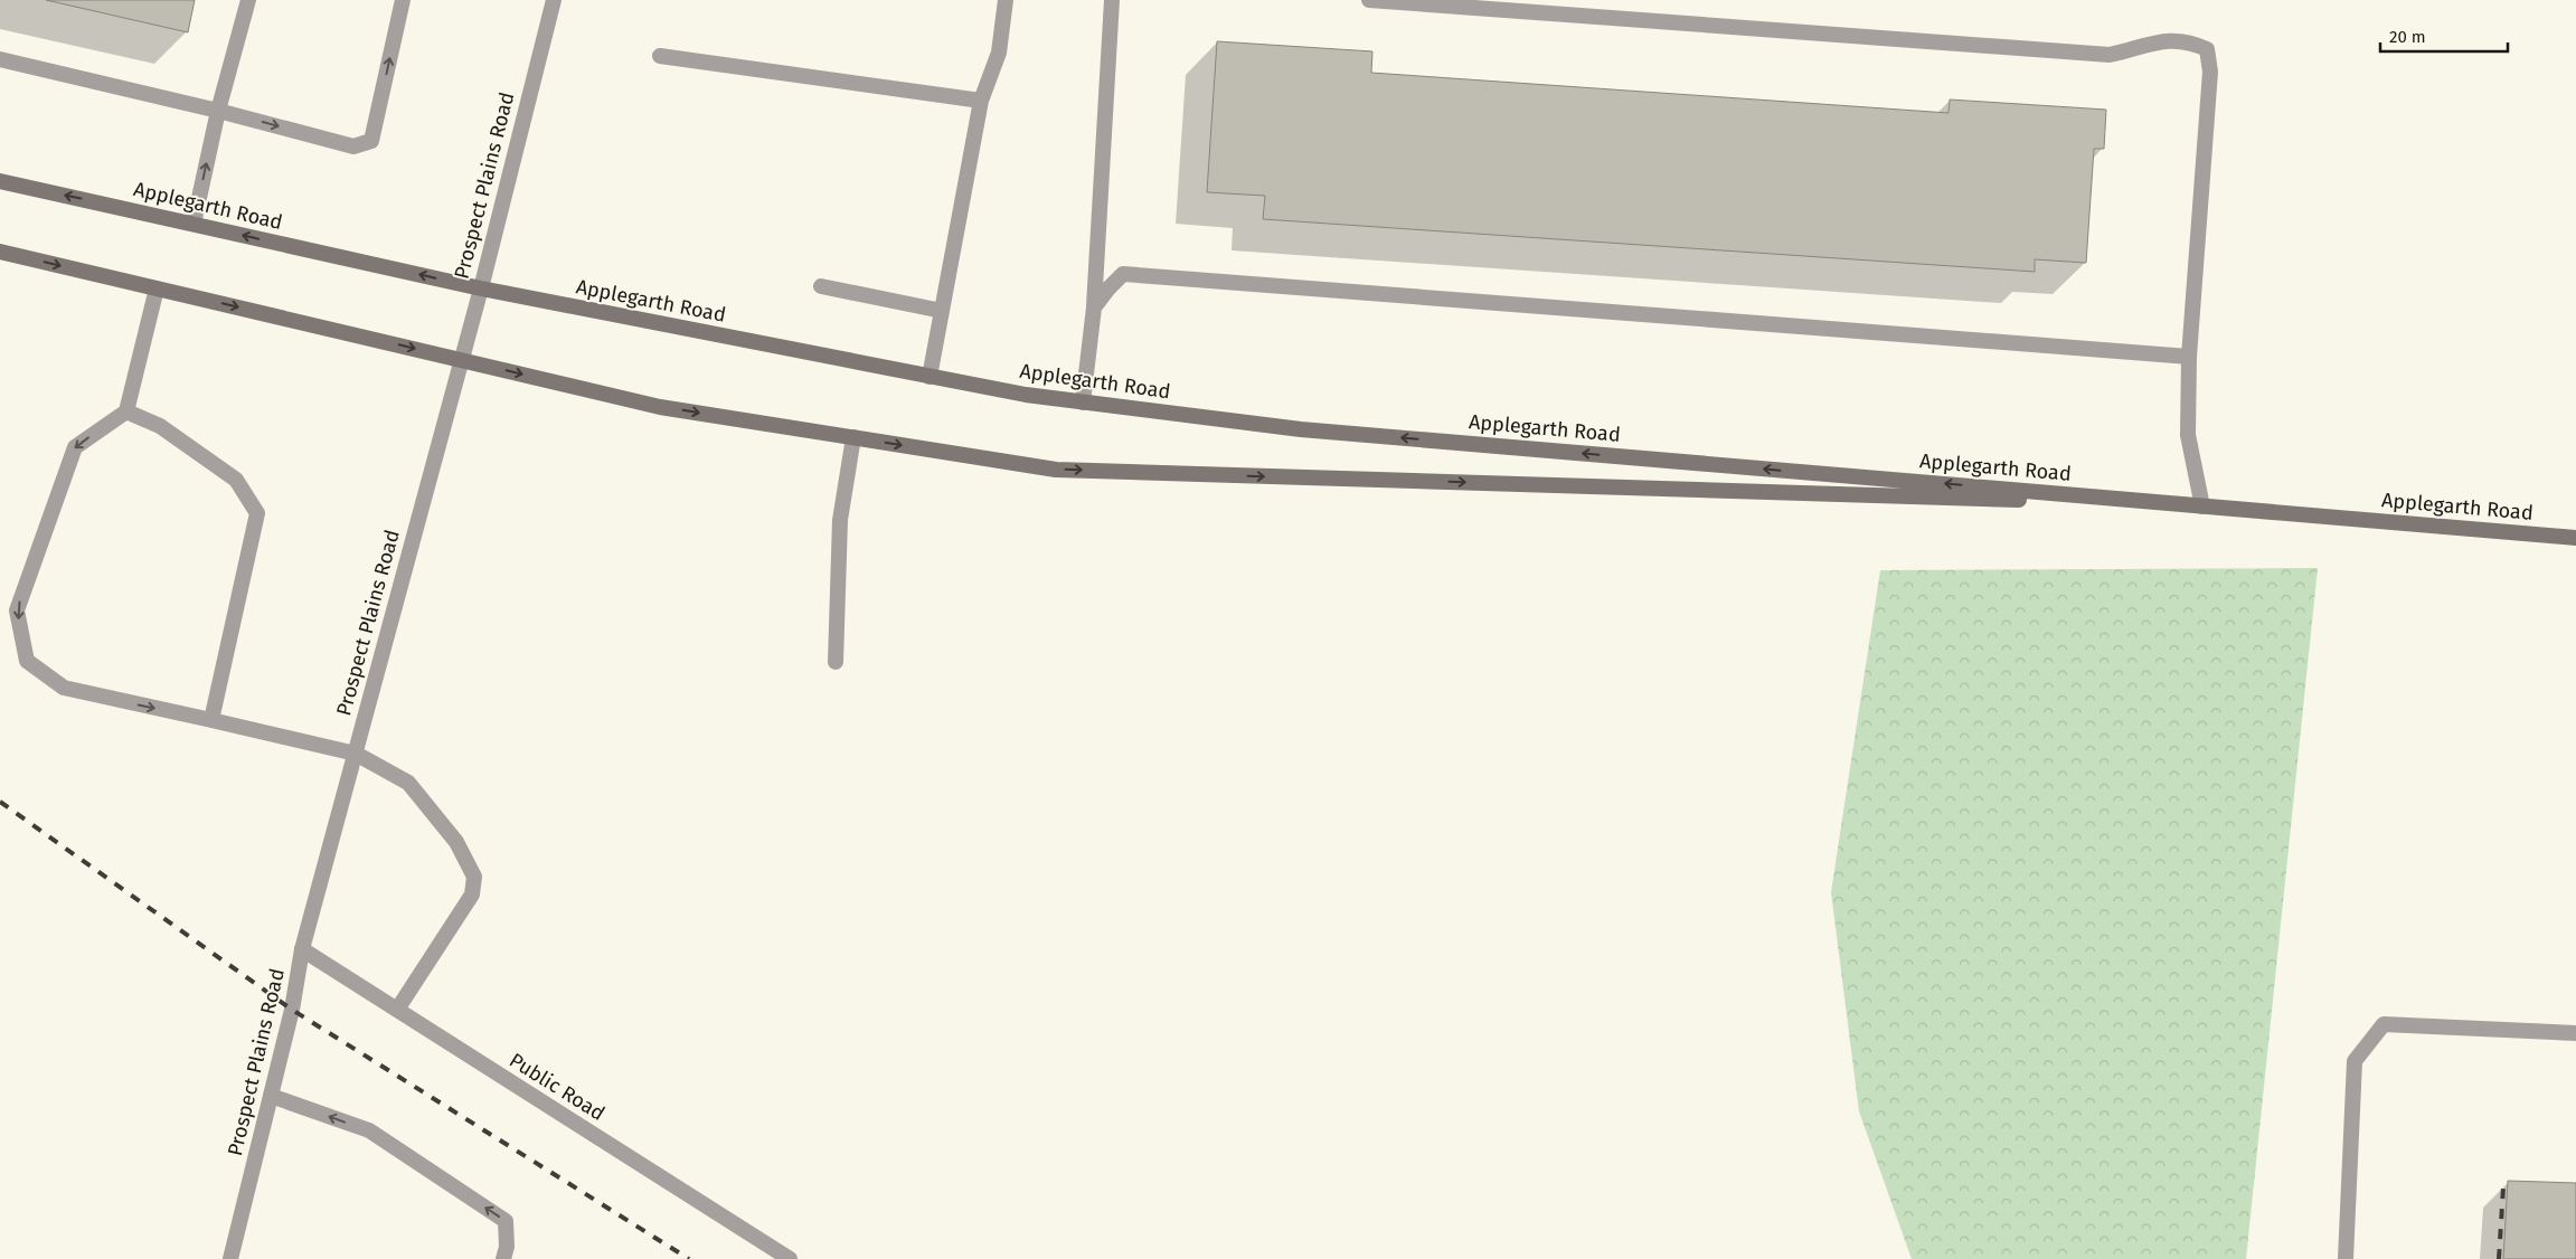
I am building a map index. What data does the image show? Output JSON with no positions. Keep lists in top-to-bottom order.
{
  "streets": {
    "main road": ["Applegarth Road"],
    "street": ["Prospect Plains Road", "Public Road"]
  },
  "crossings": [
    ["Prospect Plains Road", "Applegarth Road"],
    ["Prospect Plains Road", "Public Road"]
  ],
  "scale_bar": "20 m"
}
